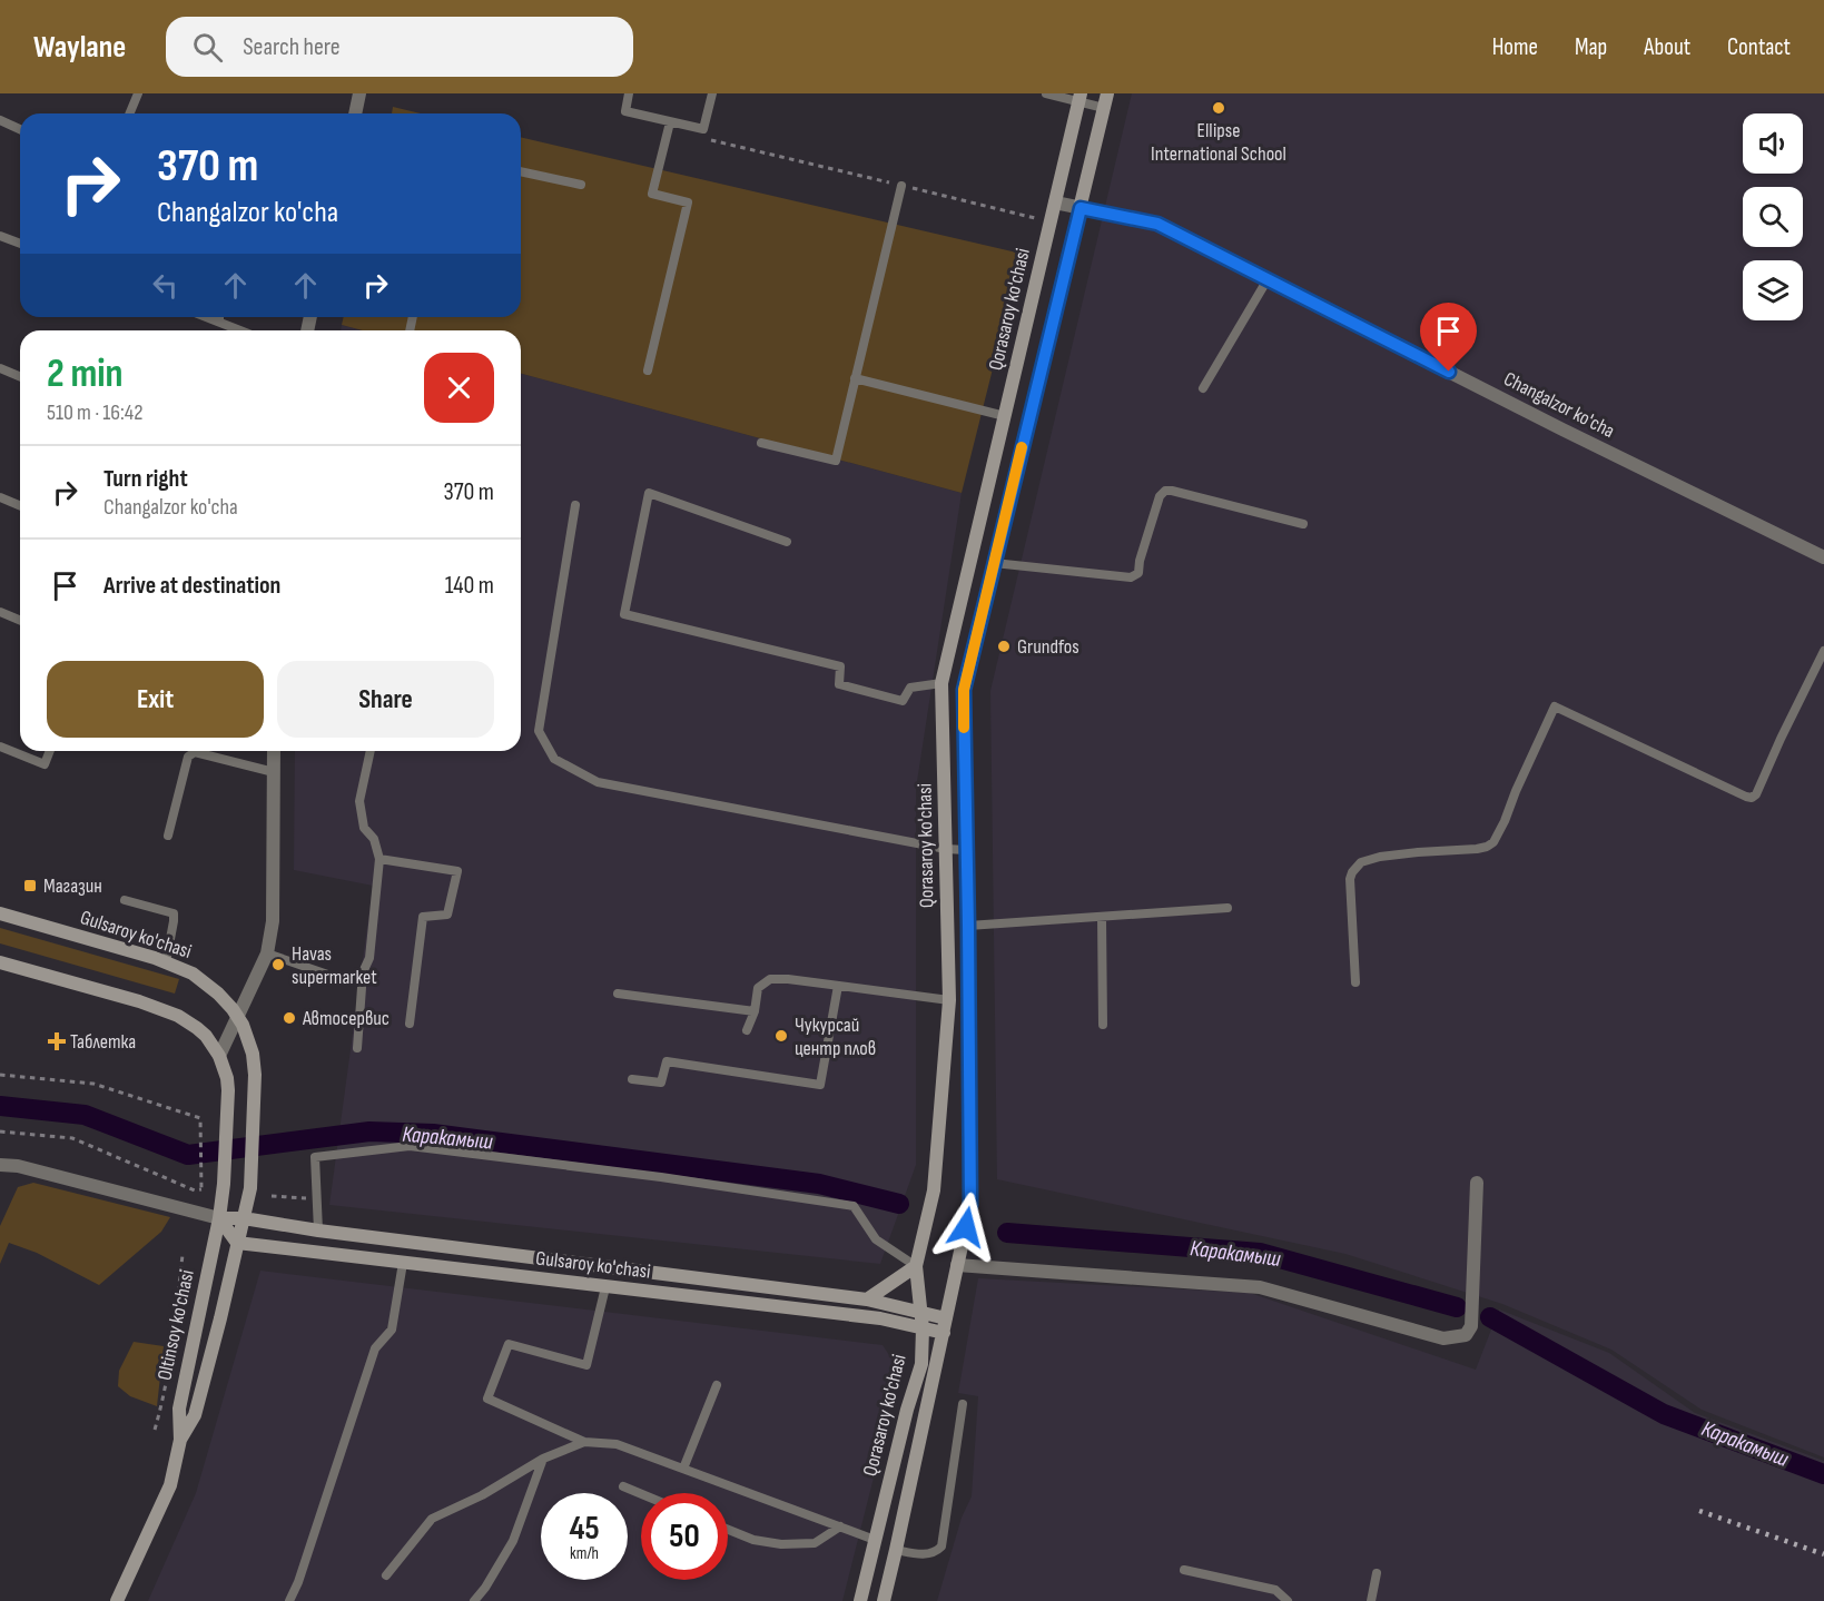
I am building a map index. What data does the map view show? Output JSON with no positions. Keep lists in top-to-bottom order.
{
  "streets": {
    "main road": ["Qorasaroy ko'chasi", "Gulsaroy ko'chasi", "Oltinsoy ko'chasi"],
    "street": ["Changalzor ko'cha"]
  },
  "crossings": [
    ["Qorasaroy ko'chasi", "Changalzor ko'cha"],
    ["Qorasaroy ko'chasi", "Gulsaroy ko'chasi"],
    ["Gulsaroy ko'chasi", "Oltinsoy ko'chasi"]
  ],
  "water": ["Каракамыш"],
  "places": {
    "other": [
      "Ellipse International School",
      "Grundfos",
      "Havas supermarket",
      "Автосервис",
      "Чукурсай центр плов"
    ],
    "transit": ["Магазин"],
    "health": ["Таблетка"]
  },
  "page": {
    "header": "Waylane",
    "search": "Search here",
    "nav": [
      "Home",
      "Map",
      "About",
      "Contact"
    ],
    "turn": ["370 m", "Changalzor ko'cha"],
    "heading": ["2 min", "510 m · 16:42"],
    "list": [
      {
        "name": "Turn right",
        "note": "Changalzor ko'cha",
        "value": "370 m"
      },
      {
        "name": "Arrive at destination",
        "value": "140 m"
      }
    ],
    "buttons": ["Exit", "Share"],
    "speed": "45 km/h",
    "limit": "50"
  }
}
